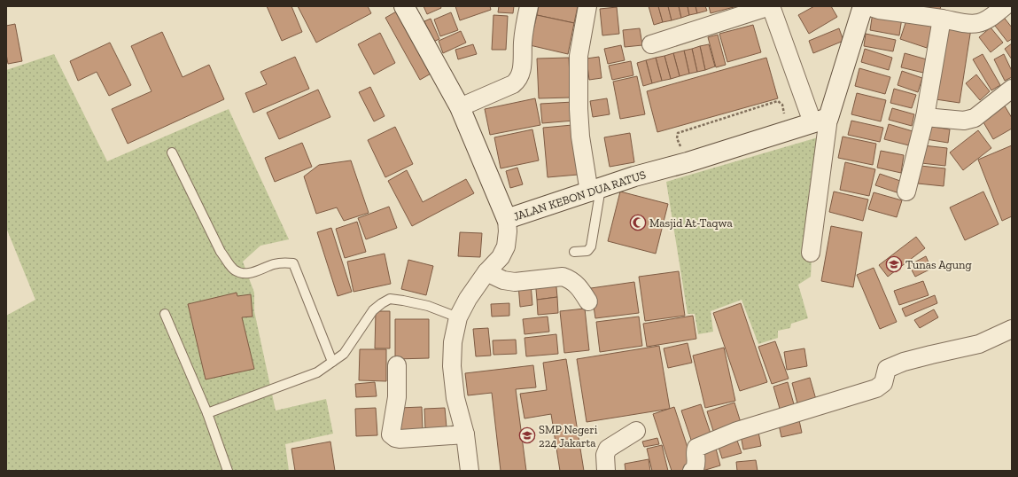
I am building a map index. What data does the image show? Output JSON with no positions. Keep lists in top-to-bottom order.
{
  "streets": {
    "street": ["JALAN KEBON DUA RATUS"]
  },
  "places": {
    "mosque": ["Masjid At-Taqwa"],
    "school or university": ["Tunas Agung", "SMP Negeri 224 Jakarta"]
  }
}
